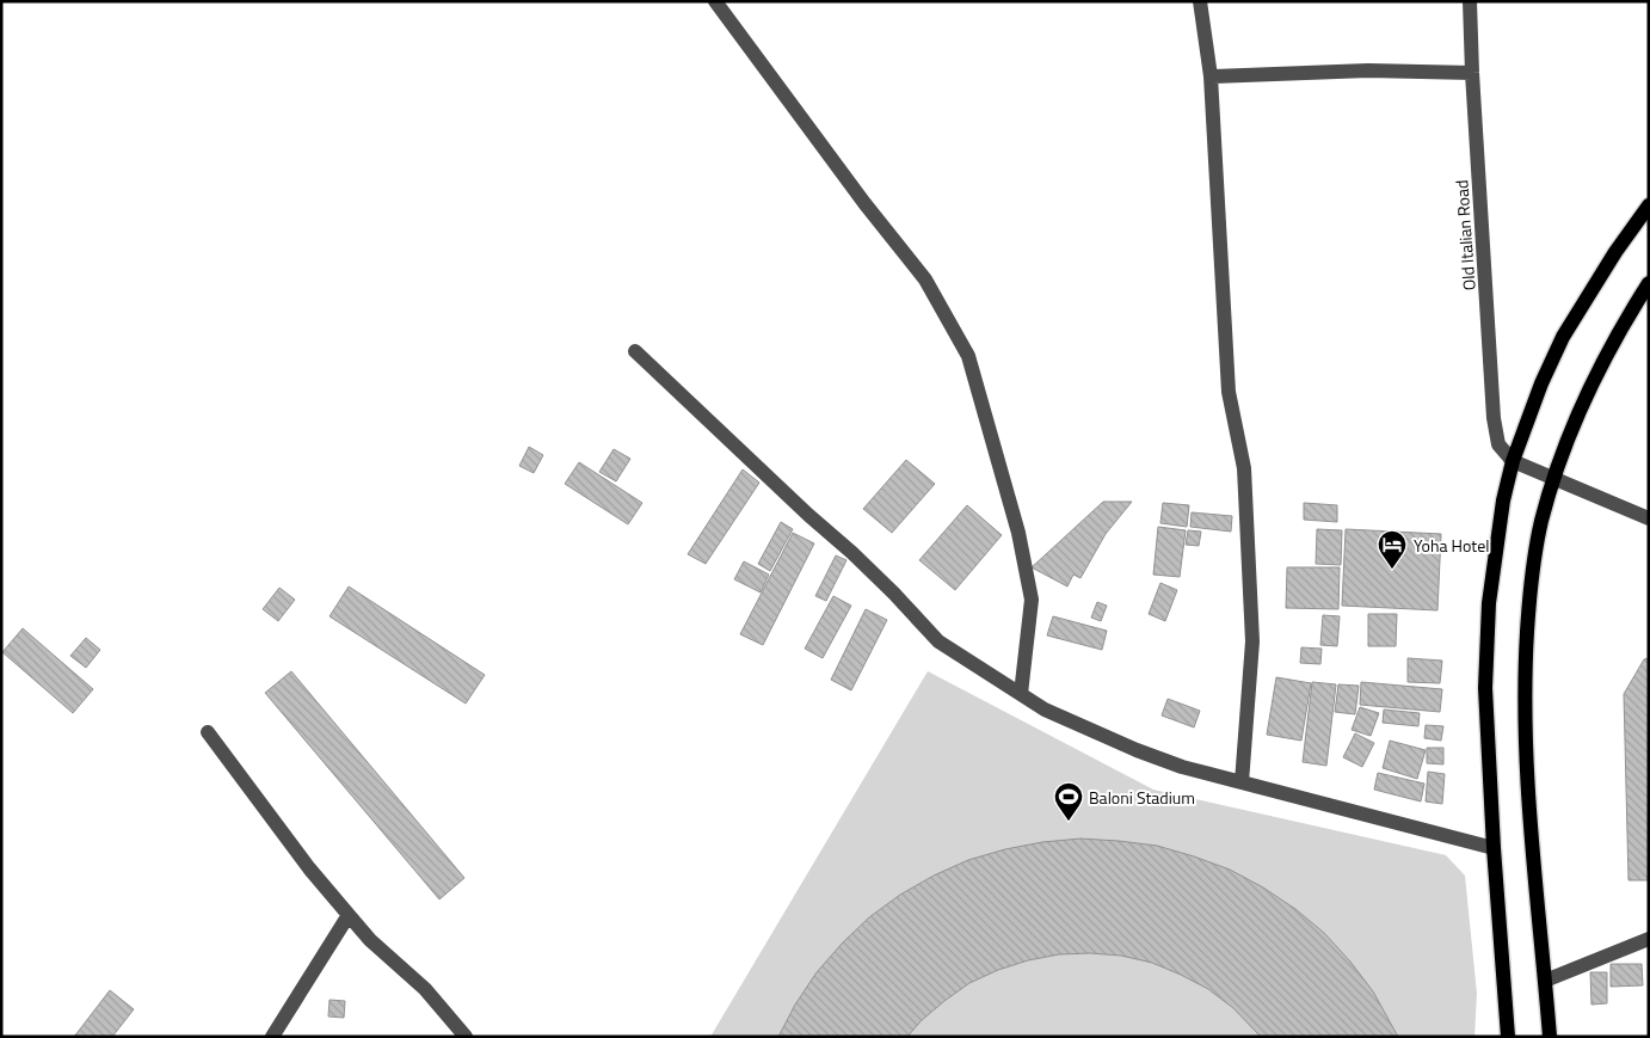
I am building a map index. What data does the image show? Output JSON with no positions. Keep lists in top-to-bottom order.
{
  "streets": {
    "street": ["Old Italian Road"]
  },
  "places": {
    "hotel": ["Yoha Hotel"],
    "sports": ["Baloni Stadium"]
  }
}
